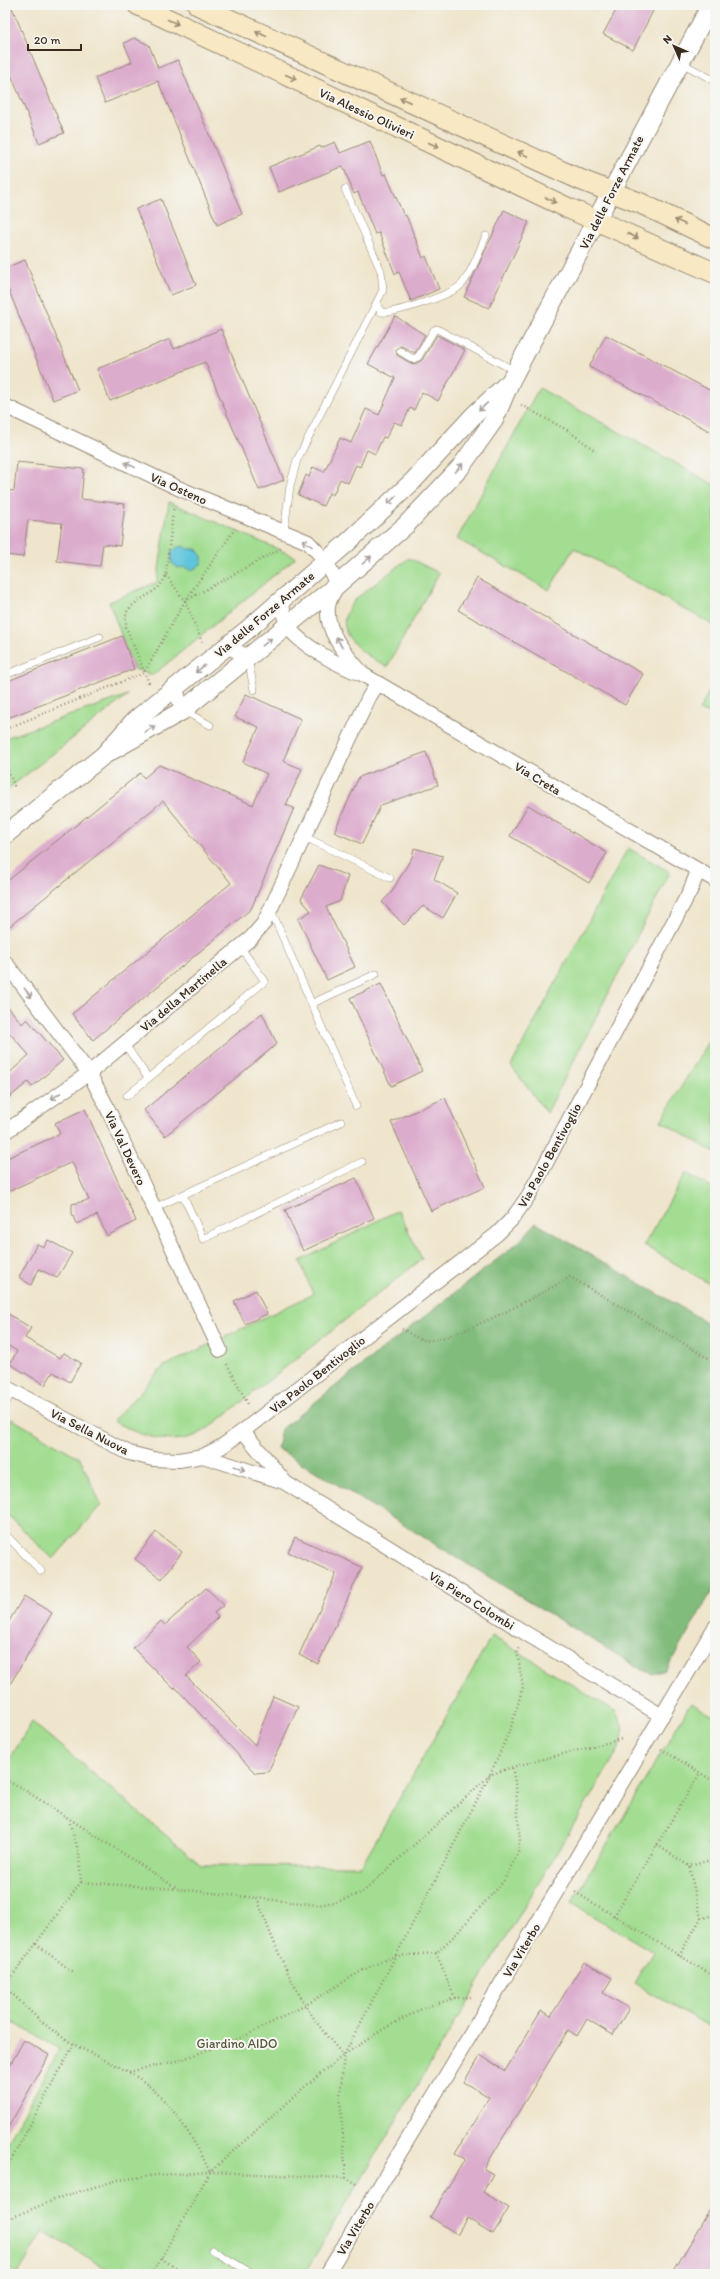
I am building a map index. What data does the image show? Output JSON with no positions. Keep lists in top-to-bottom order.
{
  "streets": {
    "main road": ["Via Alessio Olivieri"],
    "street": [
      "Via delle Forze Armate",
      "Via Osteno",
      "Via Creta",
      "Via della Martinella",
      "Via Val Devero",
      "Via Paolo Bentivoglio",
      "Via Sella Nuova",
      "Via Piero Colombi",
      "Via Viterbo"
    ]
  },
  "crossings": [
    ["Via Alessio Olivieri", "Via delle Forze Armate"],
    ["Via delle Forze Armate", "Via Osteno"],
    ["Via delle Forze Armate", "Via Creta"],
    ["Via Osteno", "Via Creta"],
    ["Via Creta", "Via della Martinella"],
    ["Via Creta", "Via Paolo Bentivoglio"],
    ["Via della Martinella", "Via Val Devero"],
    ["Via Paolo Bentivoglio", "Via Sella Nuova"],
    ["Via Paolo Bentivoglio", "Via Piero Colombi"],
    ["Via Sella Nuova", "Via Piero Colombi"],
    ["Via Piero Colombi", "Via Viterbo"]
  ],
  "one_way": ["Via Osteno"],
  "parks": ["Giardino AIDO"],
  "scale_bar": "20 m",
  "north": "top left"
}
